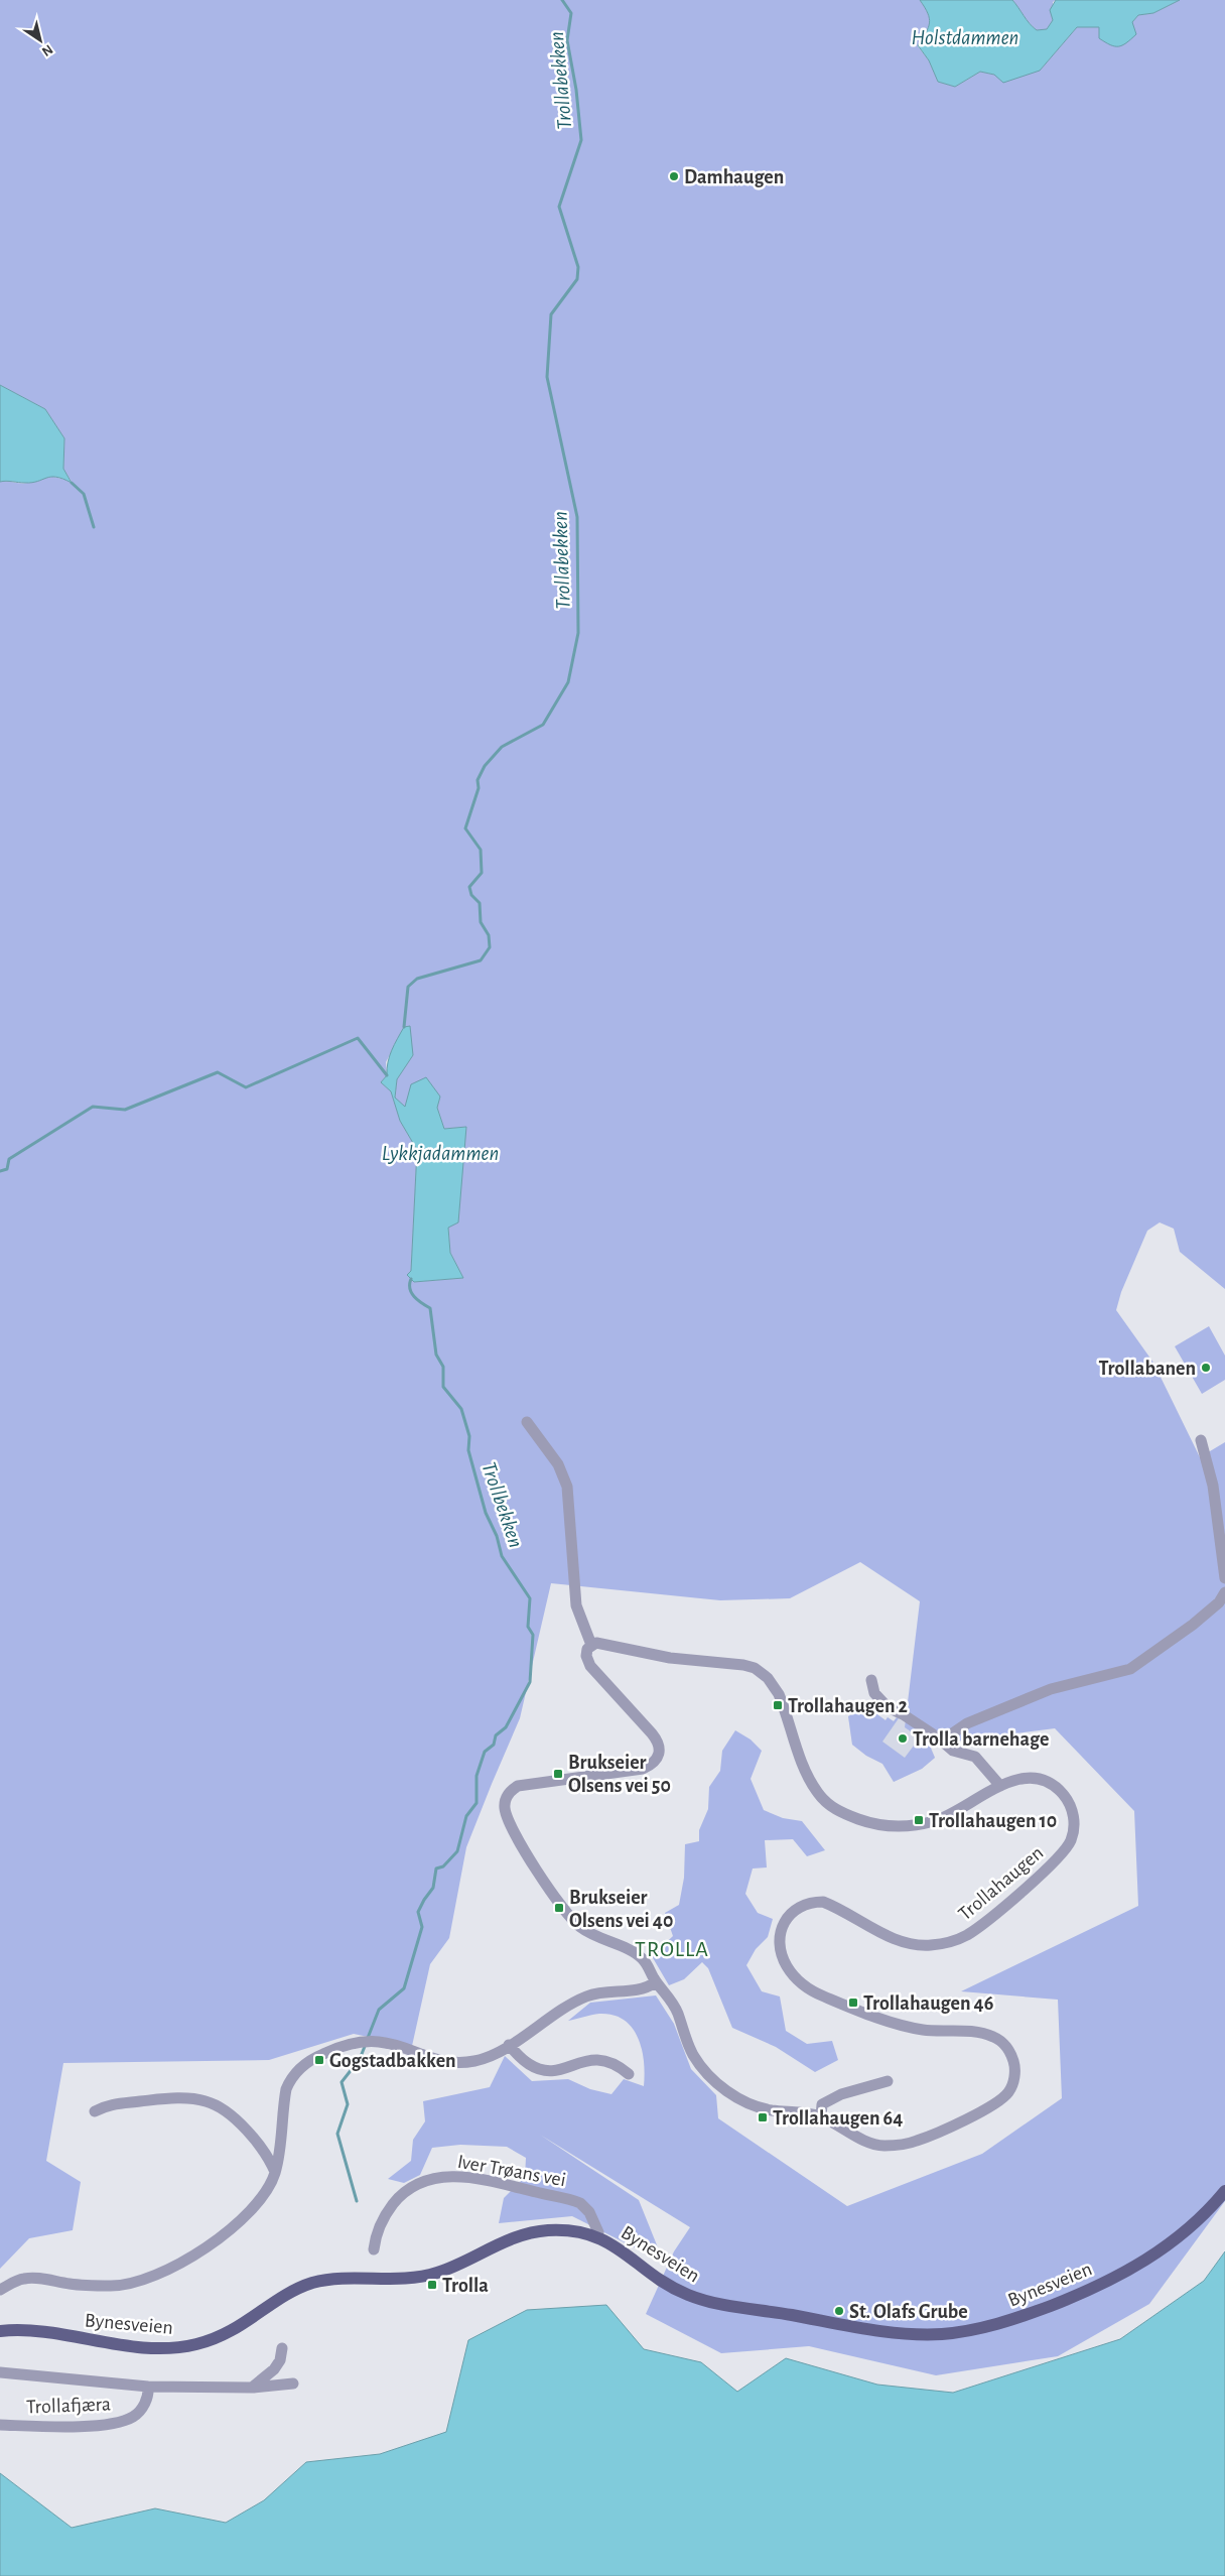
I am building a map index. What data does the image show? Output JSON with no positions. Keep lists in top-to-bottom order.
{
  "streets": {
    "main road": ["Bynesveien"],
    "street": ["Trollahaugen", "Iver Trøans vei", "Trollafjæra"]
  },
  "crossings": [
    ["Iver Trøans vei", "Bynesveien"]
  ],
  "districts": ["TROLLA"],
  "water": [
    "Holstdammen",
    "Trollabekken",
    "Lykkjadammen",
    "Trollbekken"
  ],
  "places": {
    "other": [
      "Damhaugen",
      "Trollabanen",
      "Trolla barnehage",
      "St. Olafs Grube"
    ],
    "transit": [
      "Trollahaugen 2",
      "Brukseier Olsens vei 50",
      "Trollahaugen 10",
      "Brukseier Olsens vei 40",
      "Trollahaugen 46",
      "Gogstadbakken",
      "Trollahaugen 64",
      "Trolla"
    ]
  },
  "north": "bottom right"
}
